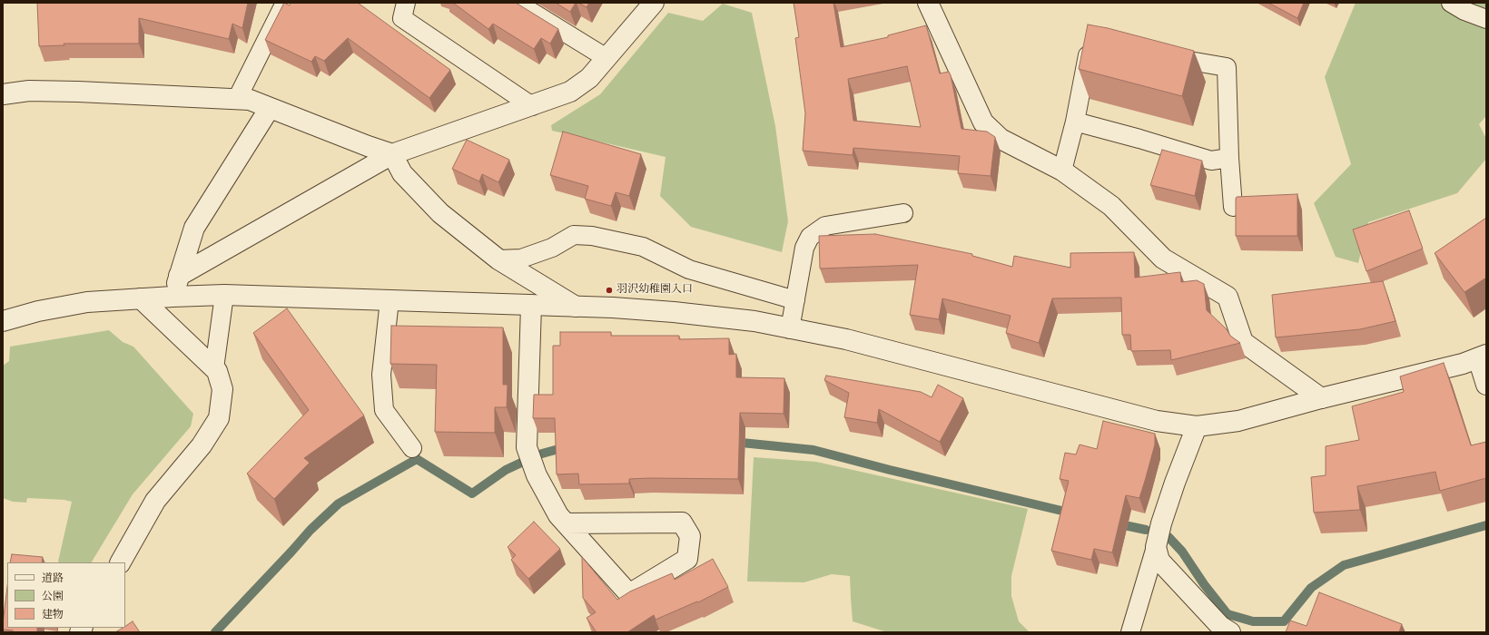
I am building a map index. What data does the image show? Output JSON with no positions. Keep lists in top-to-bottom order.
{
  "places": ["羽沢幼稚園入口"],
  "legend": ["道路", "公園", "建物"]
}
